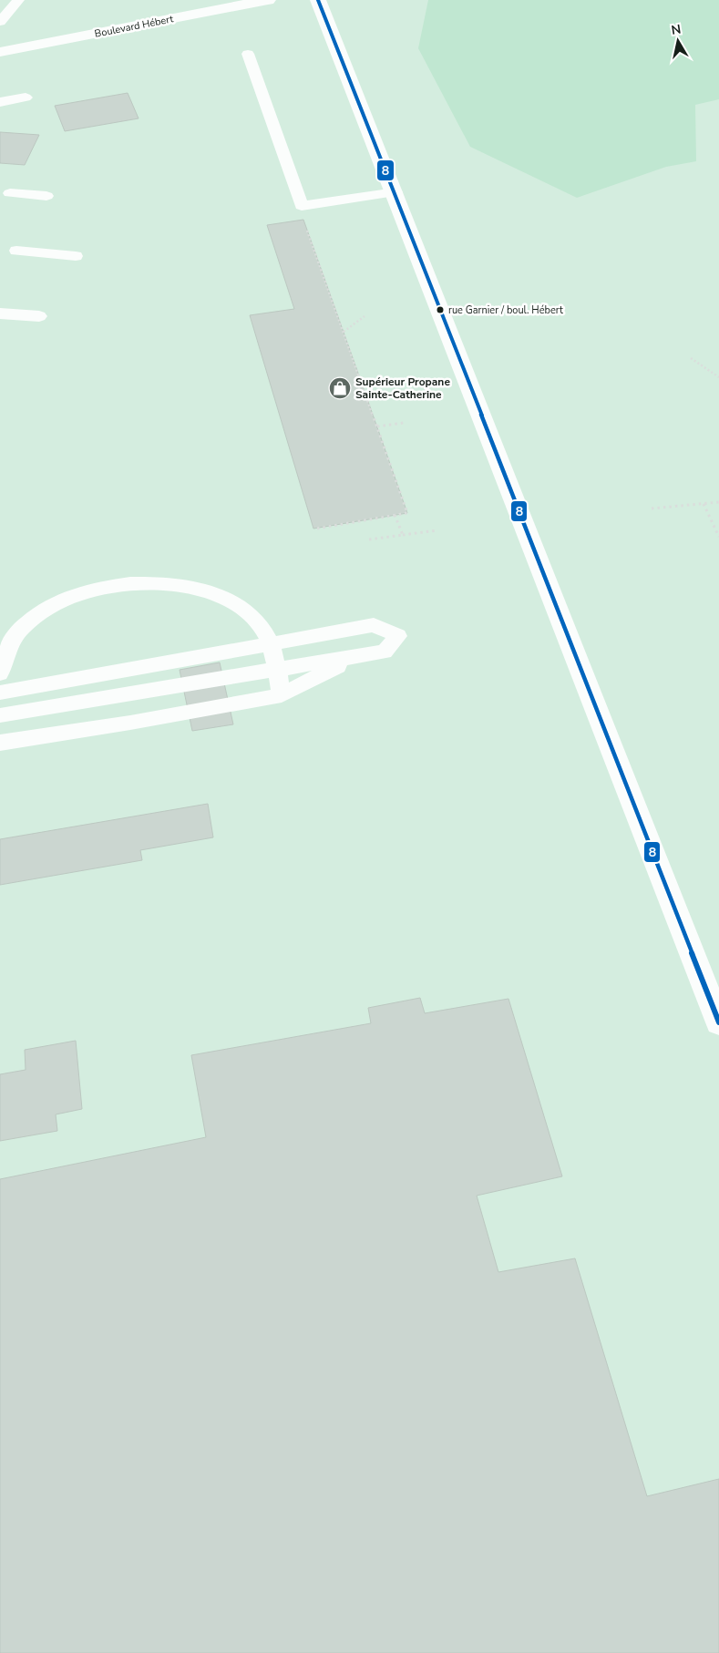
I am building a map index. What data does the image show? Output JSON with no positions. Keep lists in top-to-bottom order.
{
  "streets": {
    "street": ["Boulevard Hébert"]
  },
  "places": {
    "other": ["rue Garnier / boul. Hébert"],
    "shop": ["Supérieur Propane Sainte-Catherine"]
  },
  "lines": ["transit line 8"],
  "north": "top"
}
